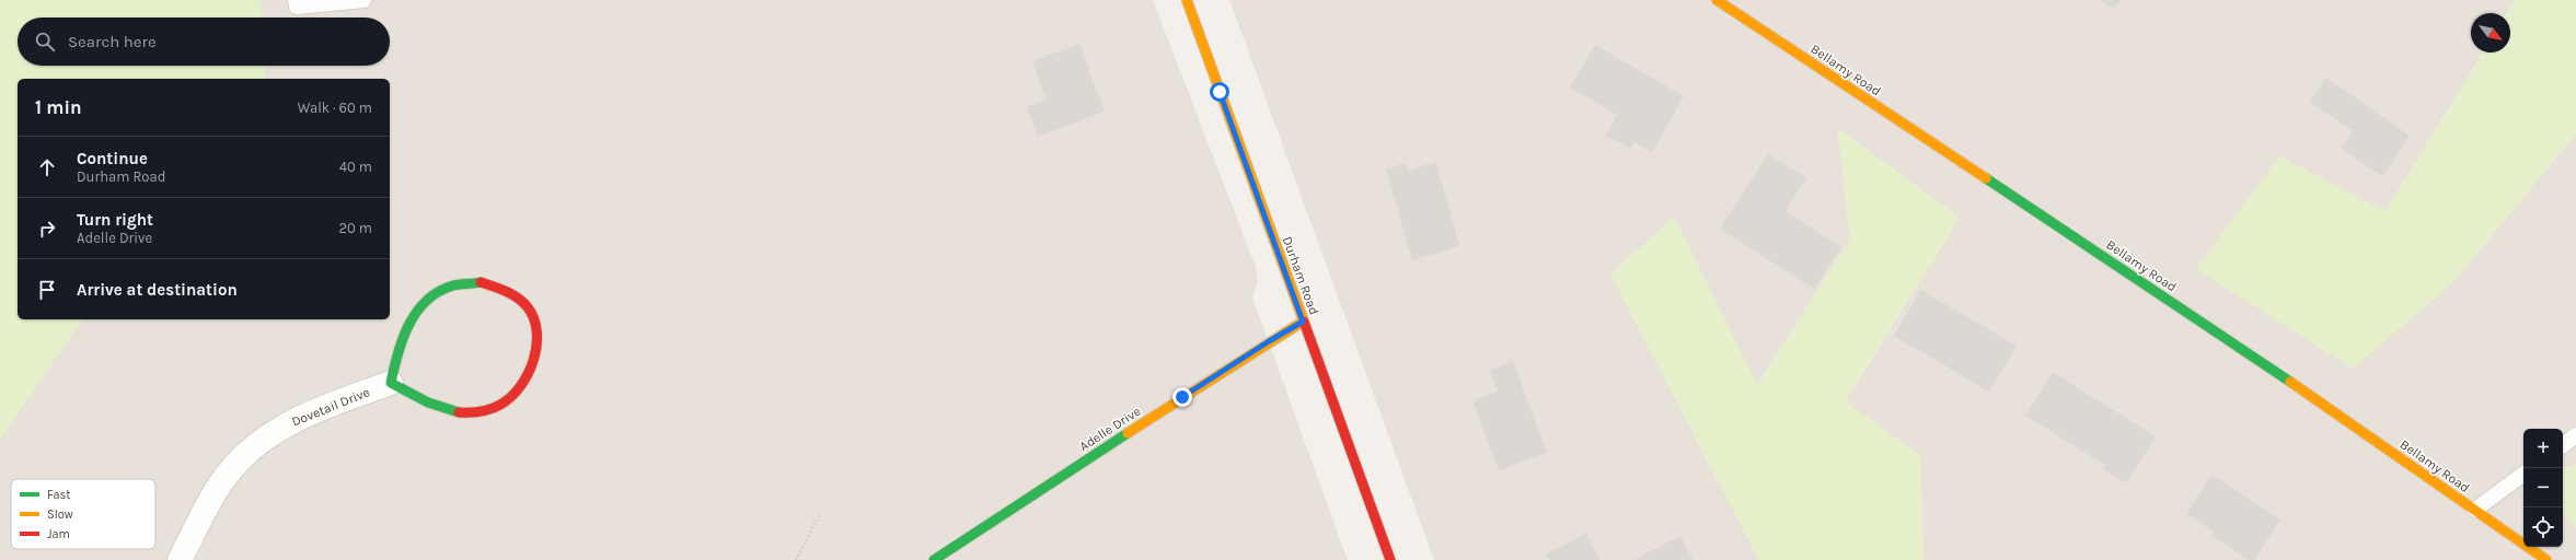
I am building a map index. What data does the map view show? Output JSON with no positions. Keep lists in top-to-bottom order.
{
  "streets": {
    "street": [
      "Bellamy Road",
      "Durham Road",
      "Dovetail Drive",
      "Adelle Drive"
    ]
  },
  "crossings": [
    ["Durham Road", "Adelle Drive"]
  ],
  "legend": ["Fast", "Slow", "Jam"],
  "north": "bottom right",
  "page": {
    "search": "Search here",
    "heading": ["1 min", "Walk · 60 m"],
    "list": [
      ["Continue", "Durham Road", "40 m"],
      ["Turn right", "Adelle Drive", "20 m"],
      "Arrive at destination"
    ],
    "map_buttons": ["+", "−"]
  }
}
